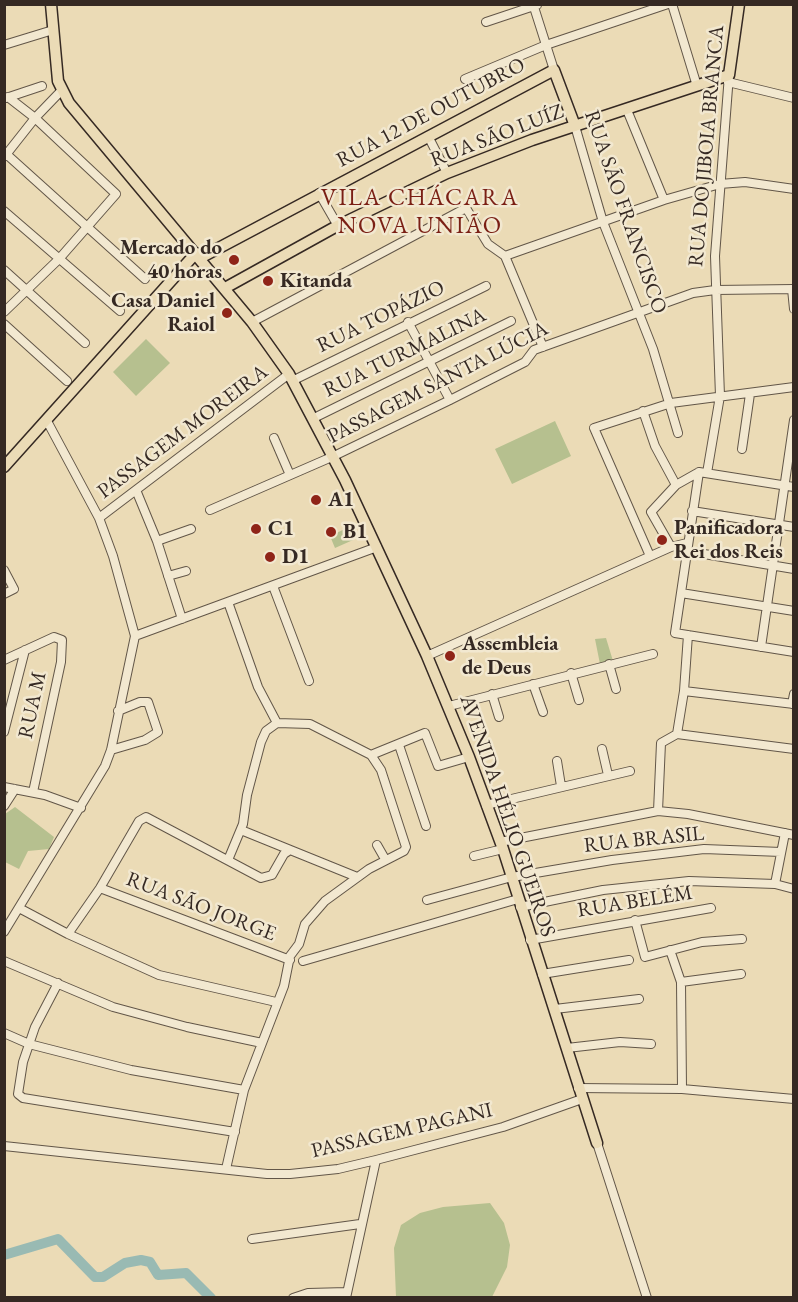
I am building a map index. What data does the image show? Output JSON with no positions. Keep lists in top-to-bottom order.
{
  "streets": {
    "main road": [
      "RUA 12 DE OUTUBRO",
      "RUA SÃO LUÍZ",
      "RUA DO JIBOIA BRANCA",
      "RUA SÃO FRANCISCO",
      "AVENIDA HÉLIO GUEIROS"
    ],
    "street": [
      "RUA TOPÁZIO",
      "RUA TURMALINA",
      "PASSAGEM SANTA LÚCIA",
      "PASSAGEM MOREIRA",
      "RUA M",
      "RUA BRASIL",
      "RUA BELÉM",
      "RUA SÃO JORGE",
      "PASSAGEM PAGANI"
    ]
  },
  "crossings": [
    ["RUA 12 DE OUTUBRO", "RUA SÃO FRANCISCO"],
    ["RUA 12 DE OUTUBRO", "AVENIDA HÉLIO GUEIROS"],
    ["RUA SÃO LUÍZ", "RUA DO JIBOIA BRANCA"],
    ["RUA SÃO LUÍZ", "RUA SÃO FRANCISCO"],
    ["RUA SÃO LUÍZ", "AVENIDA HÉLIO GUEIROS"],
    ["RUA DO JIBOIA BRANCA", "PASSAGEM SANTA LÚCIA"],
    ["RUA SÃO FRANCISCO", "PASSAGEM SANTA LÚCIA"],
    ["RUA TOPÁZIO", "PASSAGEM MOREIRA"],
    ["RUA TOPÁZIO", "AVENIDA HÉLIO GUEIROS"],
    ["RUA TURMALINA", "AVENIDA HÉLIO GUEIROS"],
    ["PASSAGEM SANTA LÚCIA", "AVENIDA HÉLIO GUEIROS"],
    ["PASSAGEM MOREIRA", "AVENIDA HÉLIO GUEIROS"],
    ["AVENIDA HÉLIO GUEIROS", "RUA BRASIL"],
    ["AVENIDA HÉLIO GUEIROS", "RUA BELÉM"],
    ["AVENIDA HÉLIO GUEIROS", "PASSAGEM PAGANI"]
  ],
  "districts": ["VILA CHÁCARA NOVA UNIÃO"],
  "places": [
    "Mercado do 40 horas",
    "Kitanda",
    "Casa Daniel Raiol",
    "A1",
    "C1",
    "B1",
    "Panificadora Rei dos Reis",
    "D1",
    "Assembleia de Deus"
  ]
}
